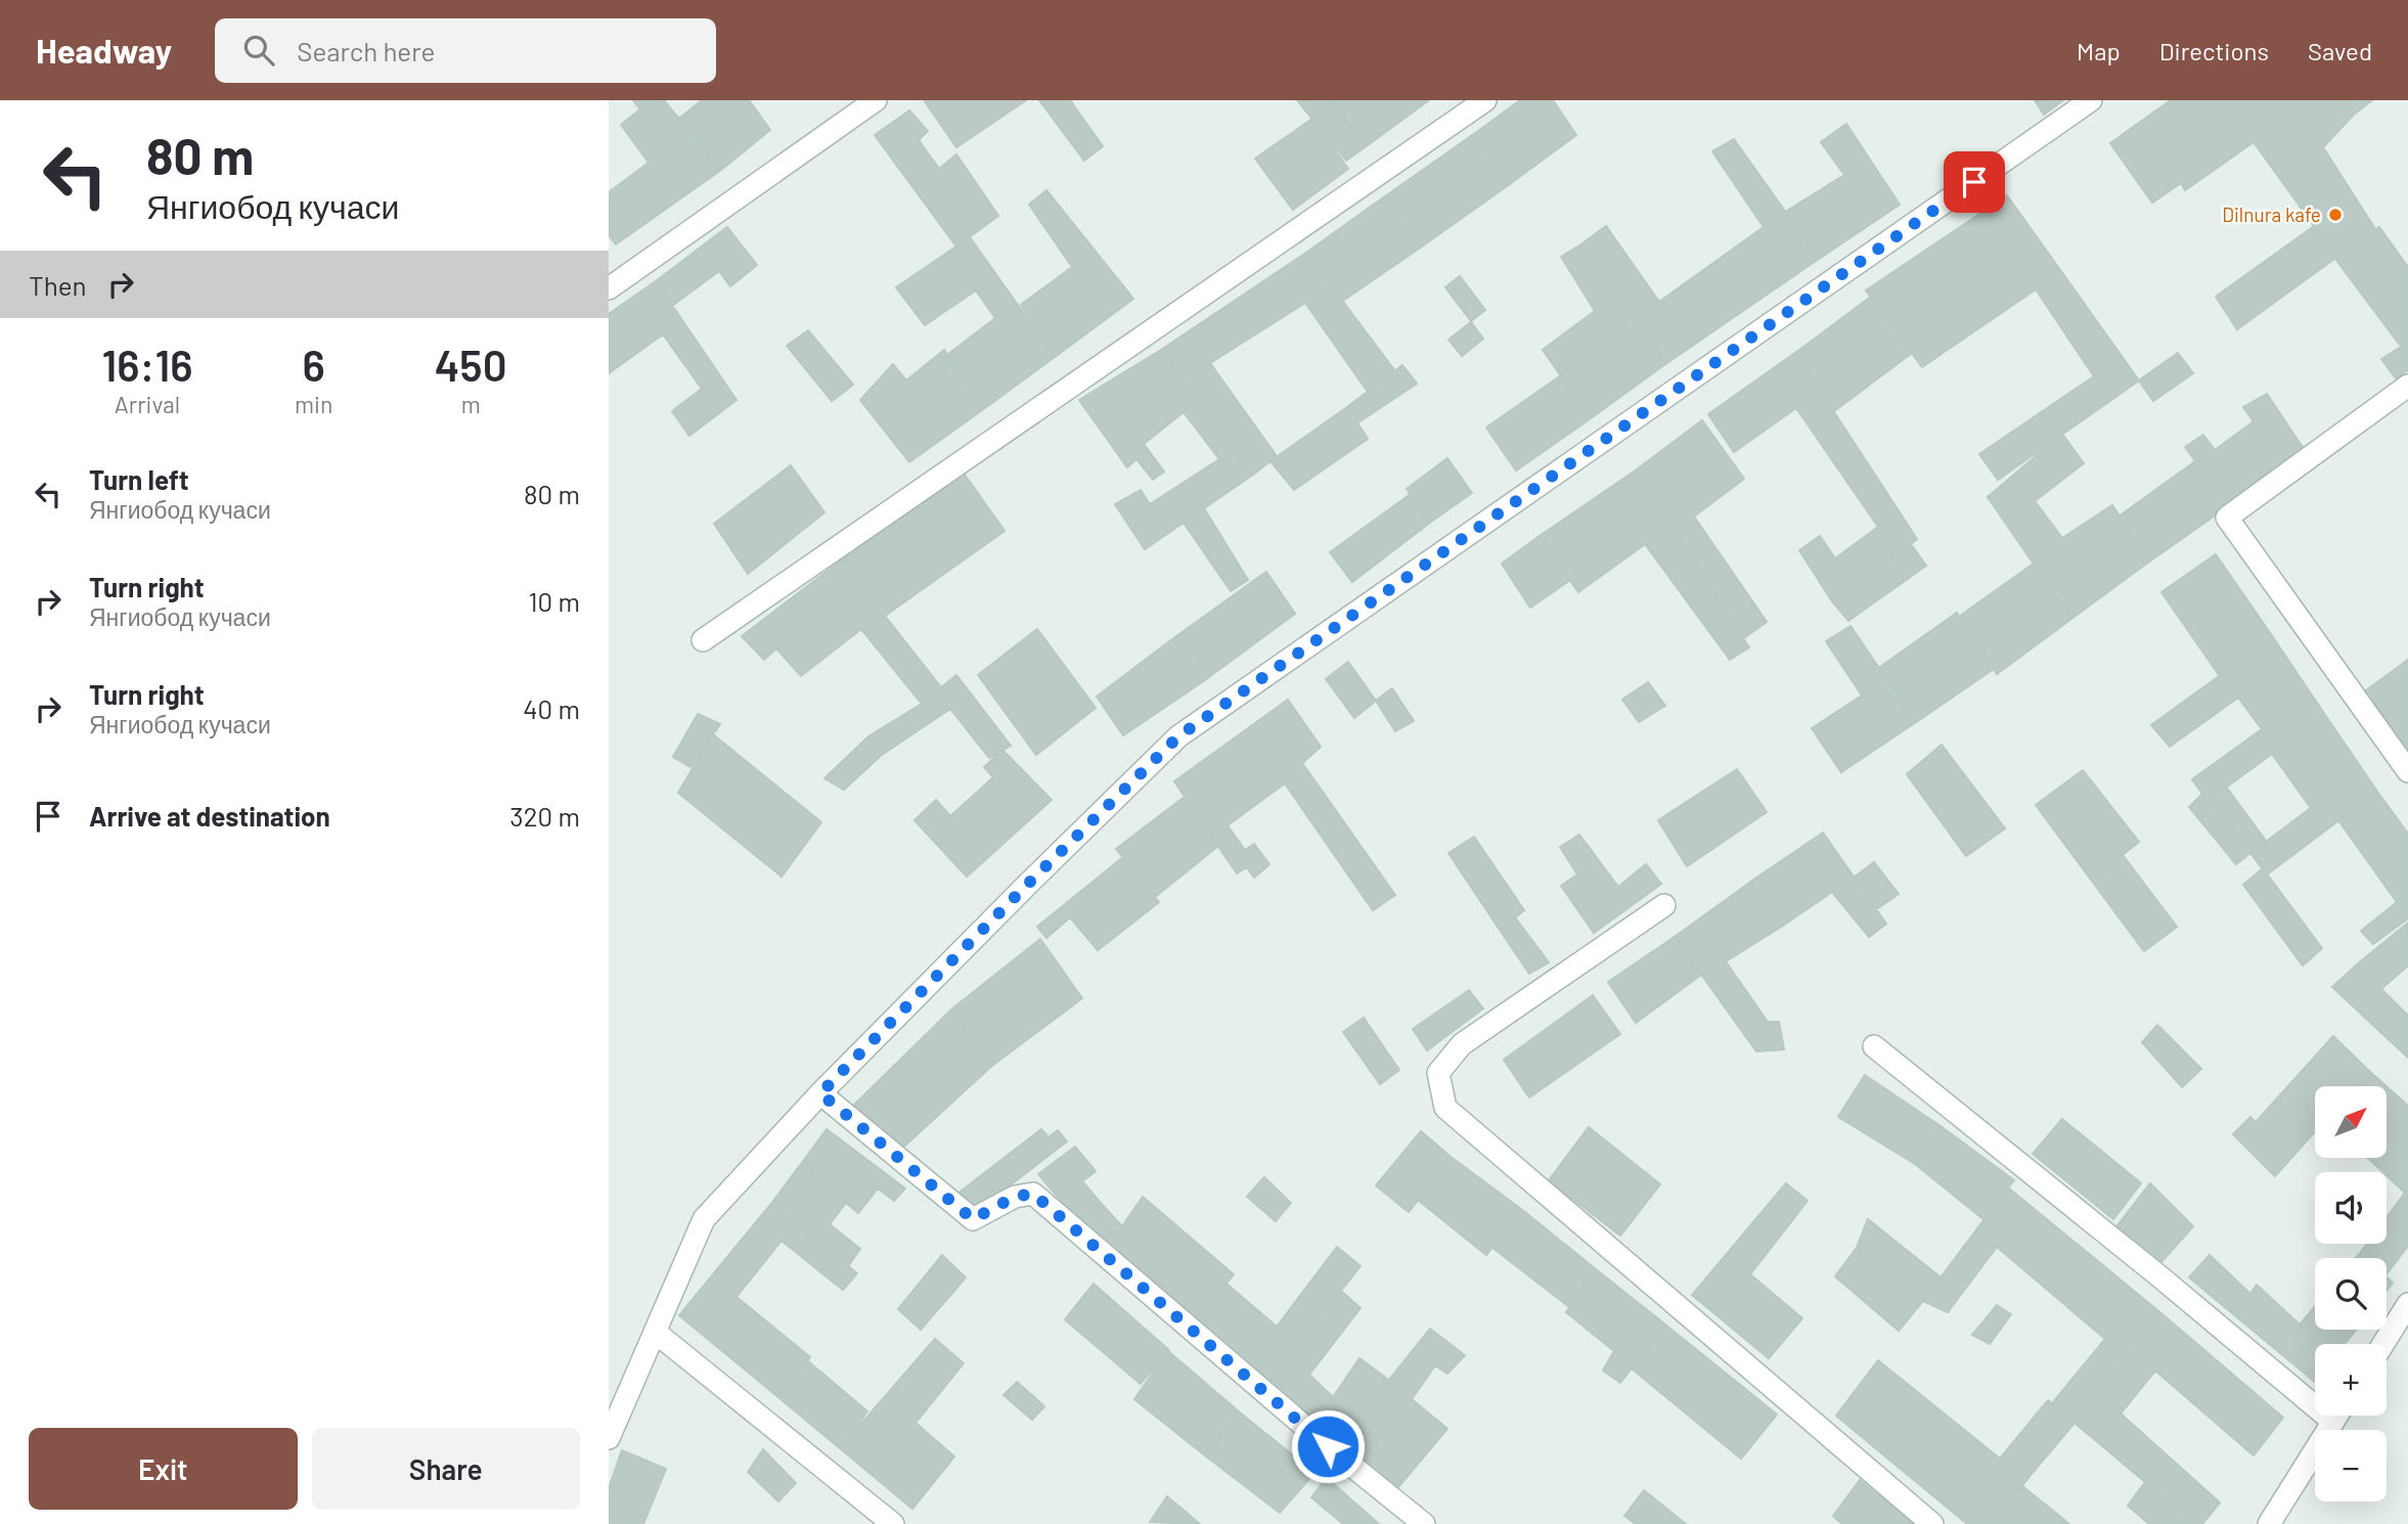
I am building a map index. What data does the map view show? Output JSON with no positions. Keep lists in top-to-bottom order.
{
  "places": ["Dilnura kafe"],
  "north": "top right",
  "page": {
    "header": "Headway",
    "search": "Search here",
    "nav": ["Map", "Directions", "Saved"],
    "turn": ["80 m", "Янгиобод кучаси"],
    "then": "Then",
    "eta": [
      "16:16",
      "Arrival",
      "6",
      "min",
      "450",
      "m"
    ],
    "list": [
      {
        "name": "Turn left",
        "note": "Янгиобод кучаси",
        "value": "80 m"
      },
      {
        "name": "Turn right",
        "note": "Янгиобод кучаси",
        "value": "10 m"
      },
      {
        "name": "Turn right",
        "note": "Янгиобод кучаси",
        "value": "40 m"
      },
      {
        "name": "Arrive at destination",
        "value": "320 m"
      }
    ],
    "map_buttons": ["+", "−"],
    "buttons": ["Exit", "Share"]
  }
}
